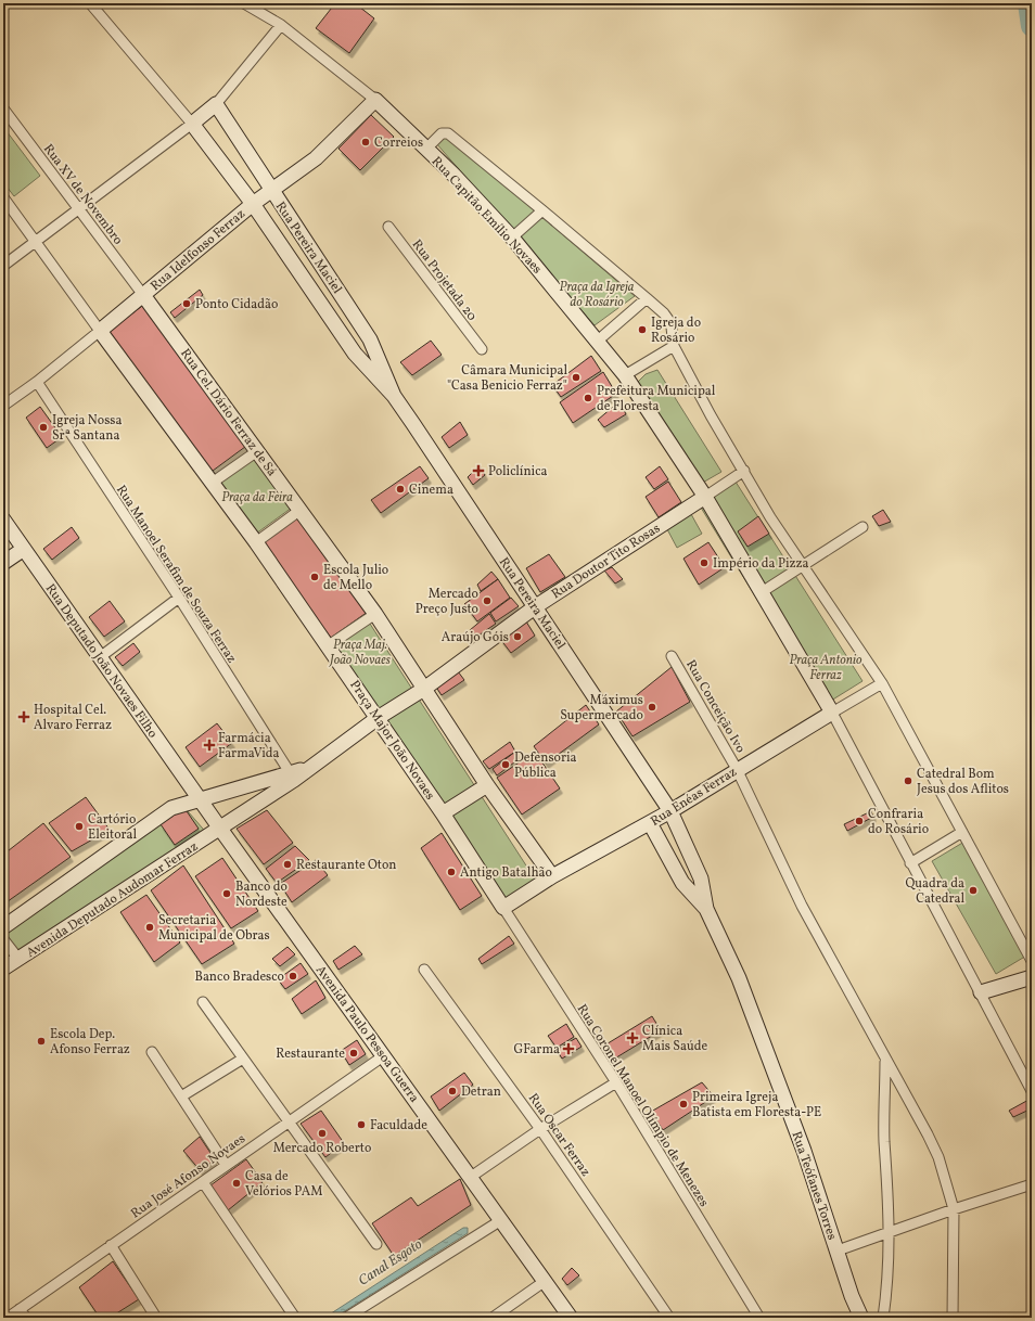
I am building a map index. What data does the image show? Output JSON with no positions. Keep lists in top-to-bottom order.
{
  "streets": {
    "street": [
      "Rua XV de Novembro",
      "Rua Capitão Emílio Novaes",
      "Rua Pereira Maciel",
      "Rua Idelfonso Ferraz",
      "Rua Projetada 20",
      "Rua Cel. Dário Ferraz de Sá",
      "Rua Doutor Tito Rosas",
      "Rua Manoel Serafim de Souza Ferraz",
      "Rua Deputado João Novaes Filho",
      "Rua Conceição Ivo",
      "Praça Major João Novaes",
      "Rua Enéas Ferraz",
      "Avenida Deputado Audomar Ferraz",
      "Avenida Paulo Pessoa Guerra",
      "Rua Coronel Manoel Olímpio de Menezes",
      "Rua Oscar Ferraz",
      "Rua José Afonso Novaes",
      "Rua Teófanes Torres"
    ]
  },
  "crossings": [
    ["Rua XV de Novembro", "Rua Idelfonso Ferraz"],
    ["Rua XV de Novembro", "Rua Cel. Dário Ferraz de Sá"],
    ["Rua Capitão Emílio Novaes", "Rua Doutor Tito Rosas"],
    ["Rua Capitão Emílio Novaes", "Rua Enéas Ferraz"],
    ["Rua Pereira Maciel", "Rua Idelfonso Ferraz"],
    ["Rua Pereira Maciel", "Rua Doutor Tito Rosas"],
    ["Rua Pereira Maciel", "Rua Enéas Ferraz"],
    ["Rua Pereira Maciel", "Rua Teófanes Torres"],
    ["Rua Idelfonso Ferraz", "Rua Cel. Dário Ferraz de Sá"],
    ["Rua Doutor Tito Rosas", "Praça Major João Novaes"],
    ["Rua Doutor Tito Rosas", "Avenida Deputado Audomar Ferraz"],
    ["Rua Manoel Serafim de Souza Ferraz", "Avenida Deputado Audomar Ferraz"],
    ["Rua Deputado João Novaes Filho", "Avenida Paulo Pessoa Guerra"],
    ["Rua Conceição Ivo", "Rua Enéas Ferraz"],
    ["Praça Major João Novaes", "Rua Enéas Ferraz"],
    ["Praça Major João Novaes", "Rua Coronel Manoel Olímpio de Menezes"],
    ["Rua Enéas Ferraz", "Rua Coronel Manoel Olímpio de Menezes"],
    ["Avenida Deputado Audomar Ferraz", "Avenida Paulo Pessoa Guerra"],
    ["Avenida Paulo Pessoa Guerra", "Rua José Afonso Novaes"]
  ],
  "water": ["Canal Esgoto"],
  "parks": [
    "Praça da Igreja do Rosário",
    "Praça da Feira",
    "Praça Maj. João Novaes",
    "Praça Antonio Ferraz"
  ],
  "places": {
    "other": [
      "Correios",
      "Ponto Cidadão",
      "Igreja do Rosário",
      "Câmara Municipal \"Casa Benicio Ferraz\"",
      "Prefeitura Municipal de Floresta",
      "Igreja Nossa Srª Santana",
      "Cinema",
      "Império da Pizza",
      "Escola Julio de Mello",
      "Mercado Preço Justo",
      "Araújo Góis",
      "Máximus Supermercado",
      "Defensoria Pública",
      "Catedral Bom Jesus dos Aflitos",
      "Confraria do Rosário",
      "Cartório Eleitoral",
      "Restaurante Oton",
      "Antigo Batalhão",
      "Quadra da Catedral",
      "Banco do Nordeste",
      "Secretaria Municipal de Obras",
      "Banco Bradesco",
      "Escola Dep. Afonso Ferraz",
      "Restaurante",
      "Detran",
      "Primeira Igreja Batista em Floresta-PE",
      "Faculdade",
      "Mercado Roberto",
      "Casa de Velórios PAM"
    ],
    "health": [
      "Policlínica",
      "Hospital Cel. Alvaro Ferraz",
      "Farmácia FarmaVida",
      "Clínica Mais Saúde",
      "GFarma"
    ]
  }
}
